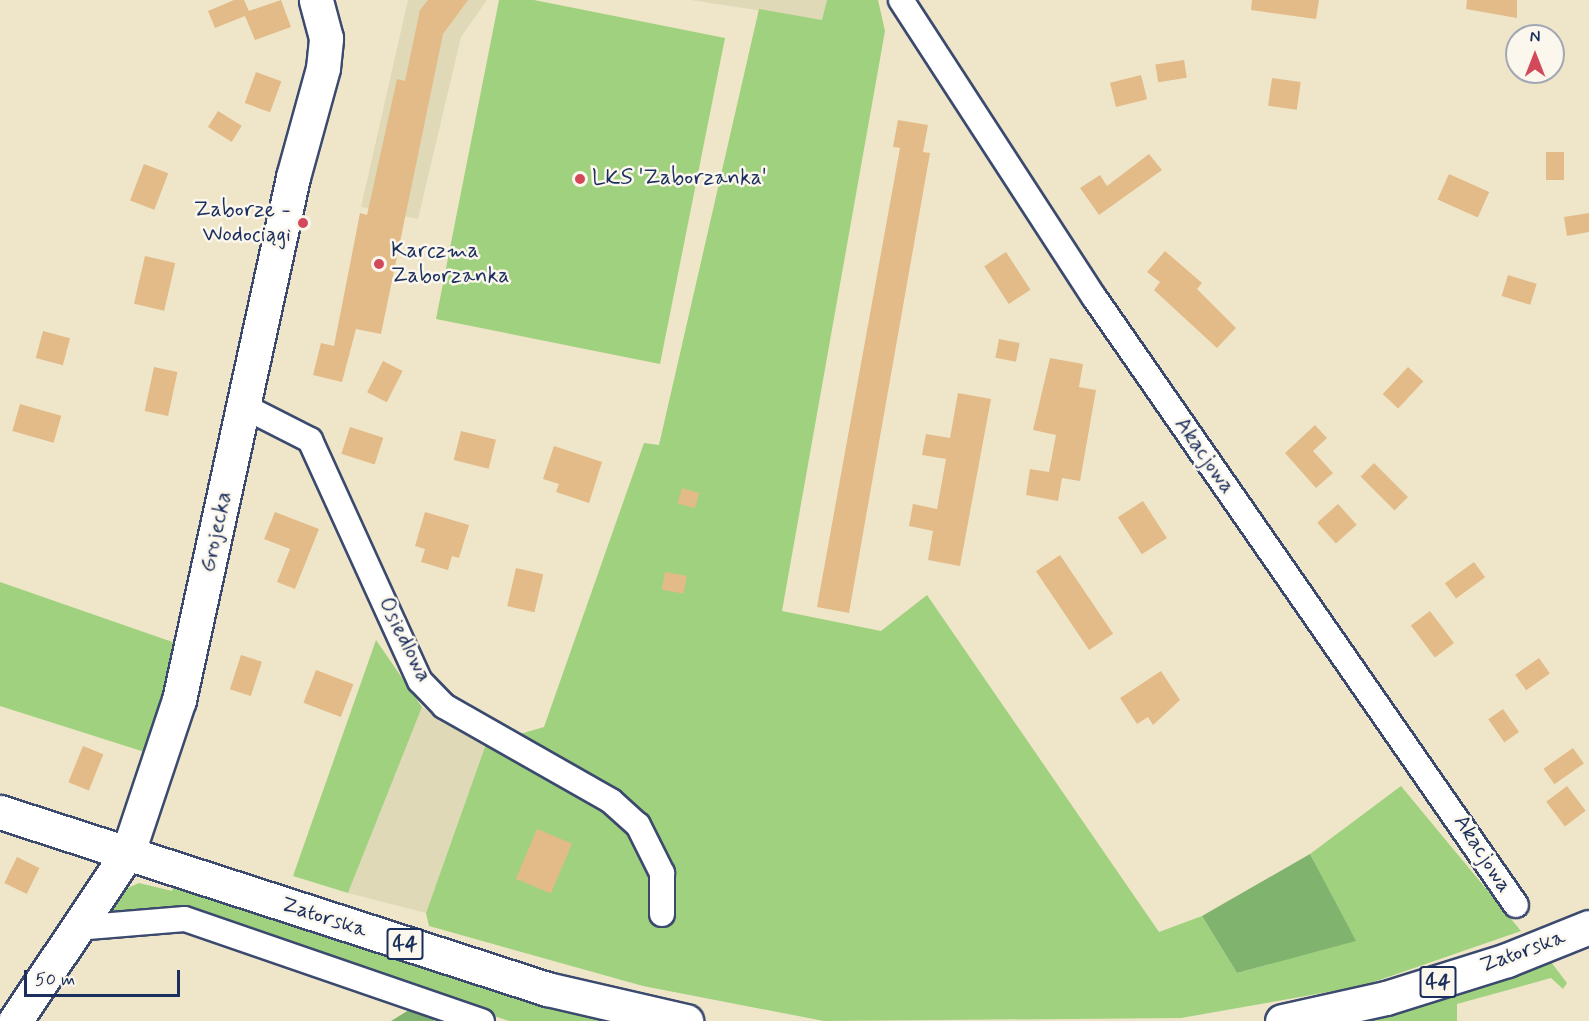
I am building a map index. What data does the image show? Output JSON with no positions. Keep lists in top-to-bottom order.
{
  "streets": {
    "street": [
      "Akacjowa",
      "Grojecka",
      "Osiedlowa",
      "Zatorska",
      "44"
    ]
  },
  "crossings": [
    ["Grojecka", "Osiedlowa"],
    ["Grojecka", "Zatorska"]
  ],
  "places": ["LKS 'Zaborzanka'", "Zaborze - Wodociągi", "Karczma Zaborzanka"],
  "scale_bar": "50 m",
  "north": "top"
}
